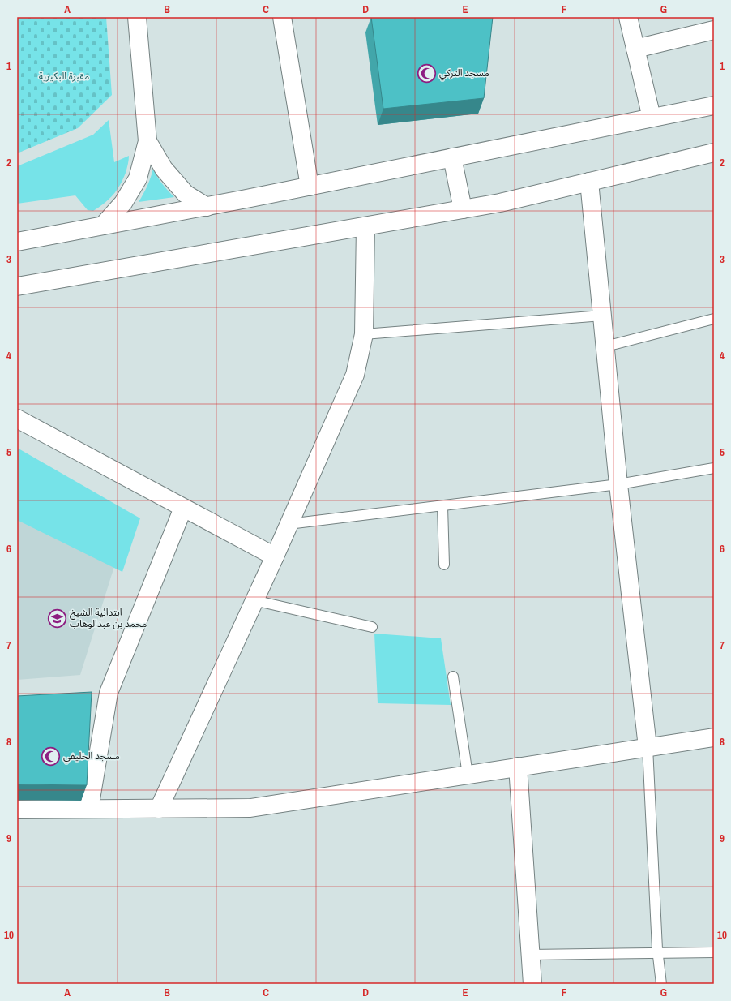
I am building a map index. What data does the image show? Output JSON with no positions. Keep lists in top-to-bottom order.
{
  "parks": ["مقبرة البكيرية"],
  "places": {
    "mosque": ["مسجد التركي", "مسجد الخليفي"],
    "school or university": ["ابتدائية الشيخ محمد بن عبدالوهاب"]
  },
  "grid": {
    "columns": [
      "A",
      "B",
      "C",
      "D",
      "E",
      "F",
      "G"
    ],
    "rows": [
      "1",
      "2",
      "3",
      "4",
      "5",
      "6",
      "7",
      "8",
      "9",
      "10"
    ]
  }
}
